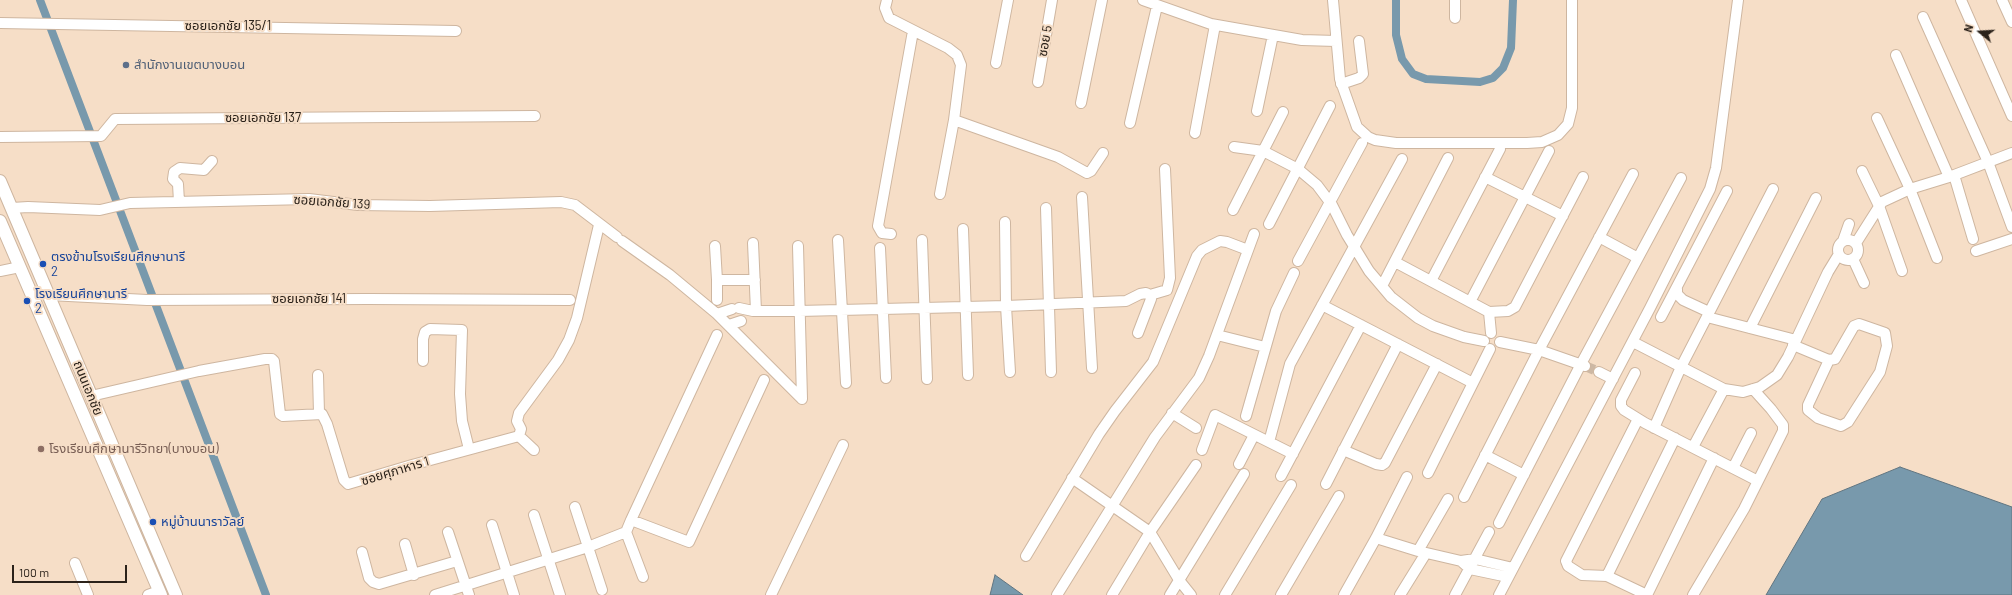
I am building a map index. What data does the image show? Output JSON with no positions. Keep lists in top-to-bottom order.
{
  "streets": {
    "main road": ["ถนนเอกชัย"],
    "street": [
      "ซอยเอกชัย 135/1",
      "ซอย 5",
      "ซอยเอกชัย 137",
      "ซอยเอกชัย 139",
      "ซอยเอกชัย 141",
      "ซอยศุภาหาร 1"
    ]
  },
  "crossings": [
    ["ซอยเอกชัย 139", "ถนนเอกชัย"],
    ["ซอยเอกชัย 141", "ถนนเอกชัย"]
  ],
  "places": [
    "สำนักงานเขตบางบอน",
    "ตรงข้ามโรงเรียนศึกษานารี 2",
    "โรงเรียนศึกษานารี 2",
    "โรงเรียนศึกษานารีวิทยา(บางบอน)",
    "หมู่บ้านนาราวัลย์"
  ],
  "scale_bar": "100 m",
  "north": "left"
}
